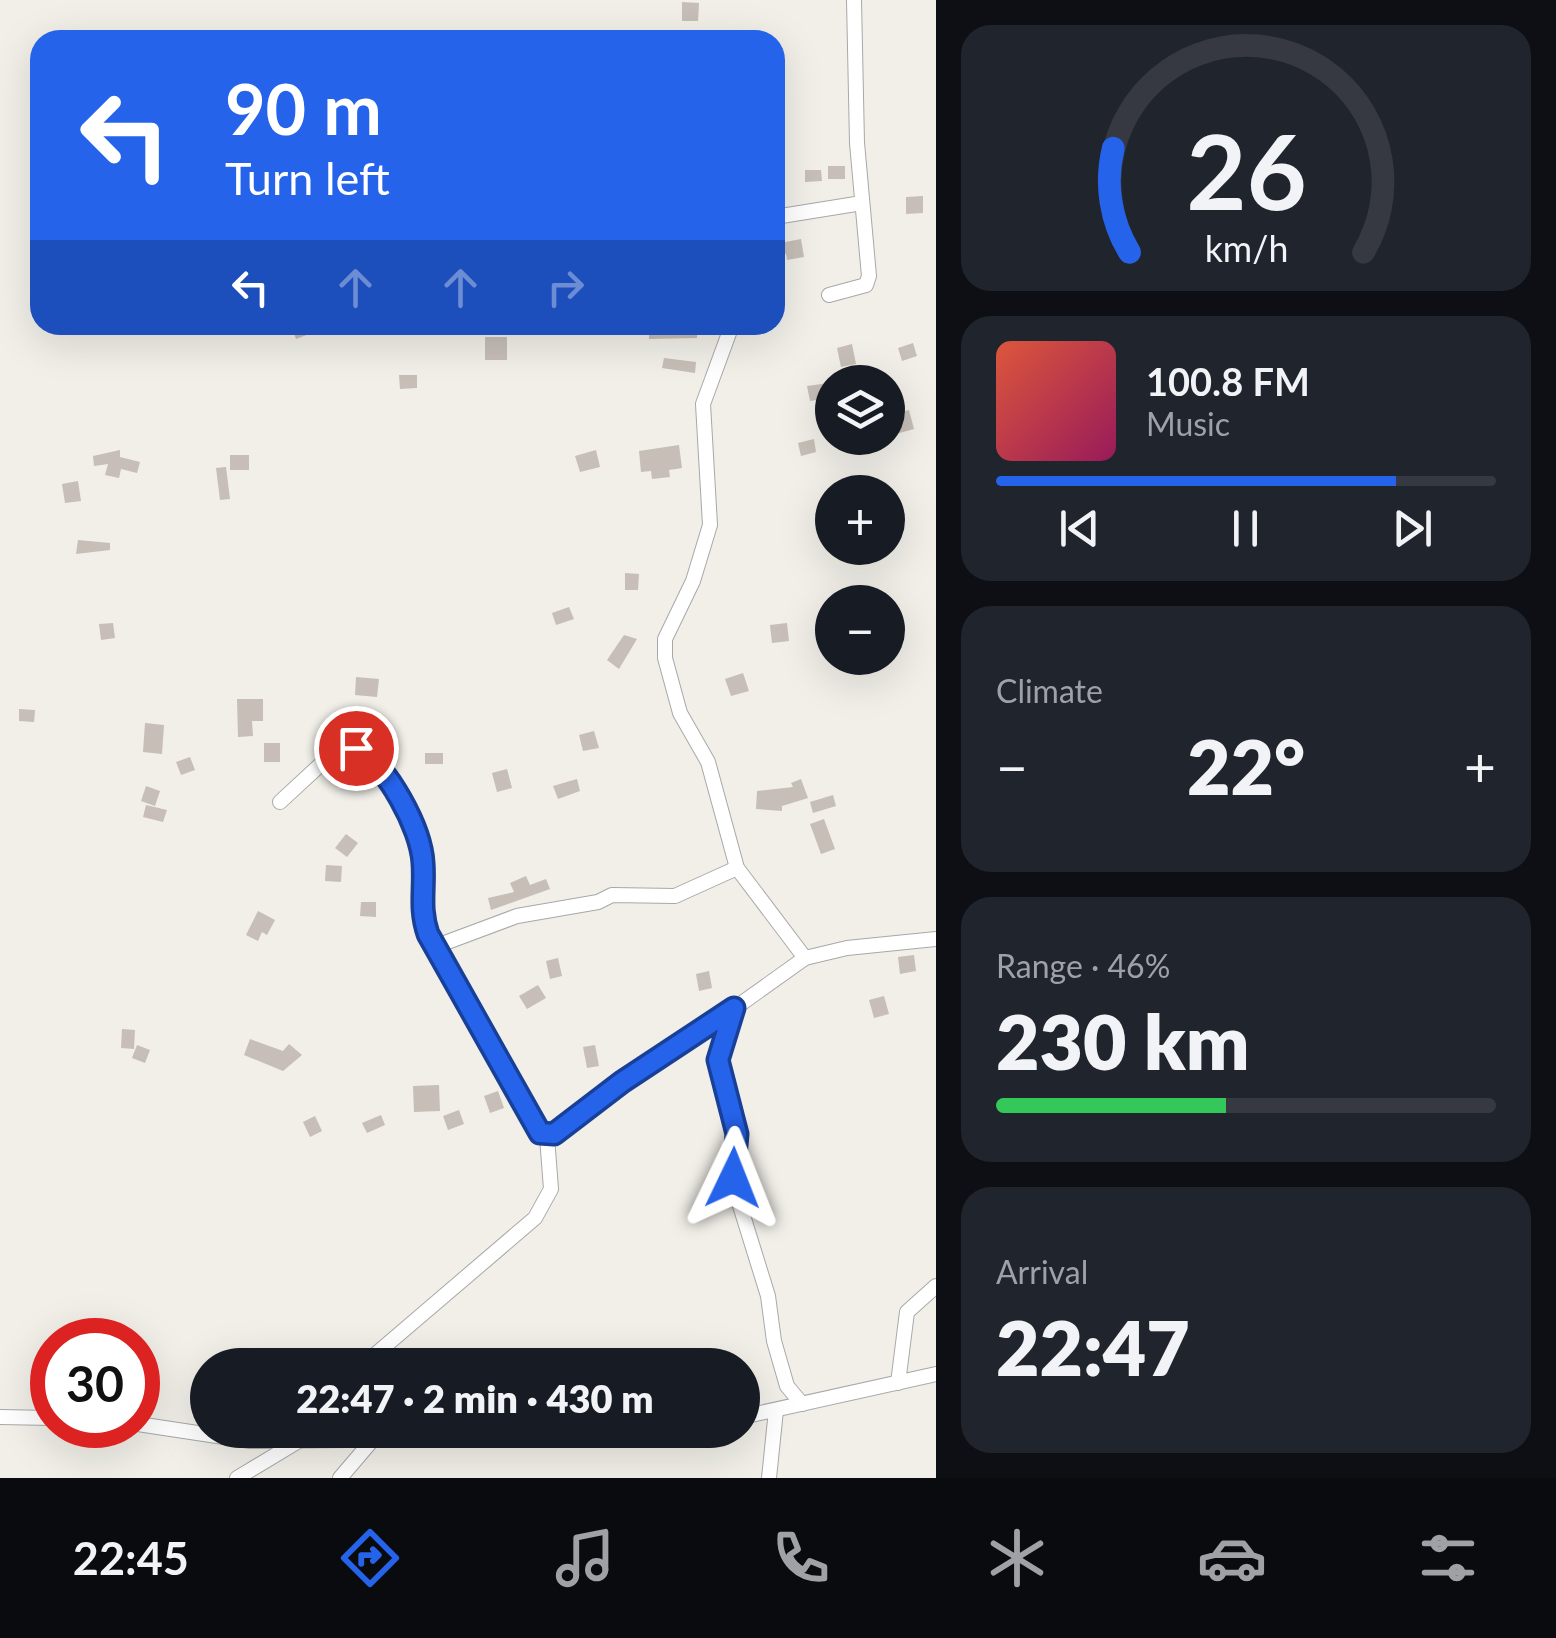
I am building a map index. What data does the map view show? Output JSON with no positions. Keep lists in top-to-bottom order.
{
  "page": {
    "turn": ["90 m", "Turn left"],
    "song": ["100.8 FM", "Music"],
    "map_buttons": ["+", "−"],
    "tile": [
      "Climate",
      ["Range · 46%", "230 km"],
      ["Arrival", "22:47"]
    ],
    "heat": ["−", "22°", "+"],
    "limit": "30",
    "trip": "22:47 · 2 min · 430 m",
    "tabs": "22:45",
    "gauge": ["26", "km/h"]
  }
}
